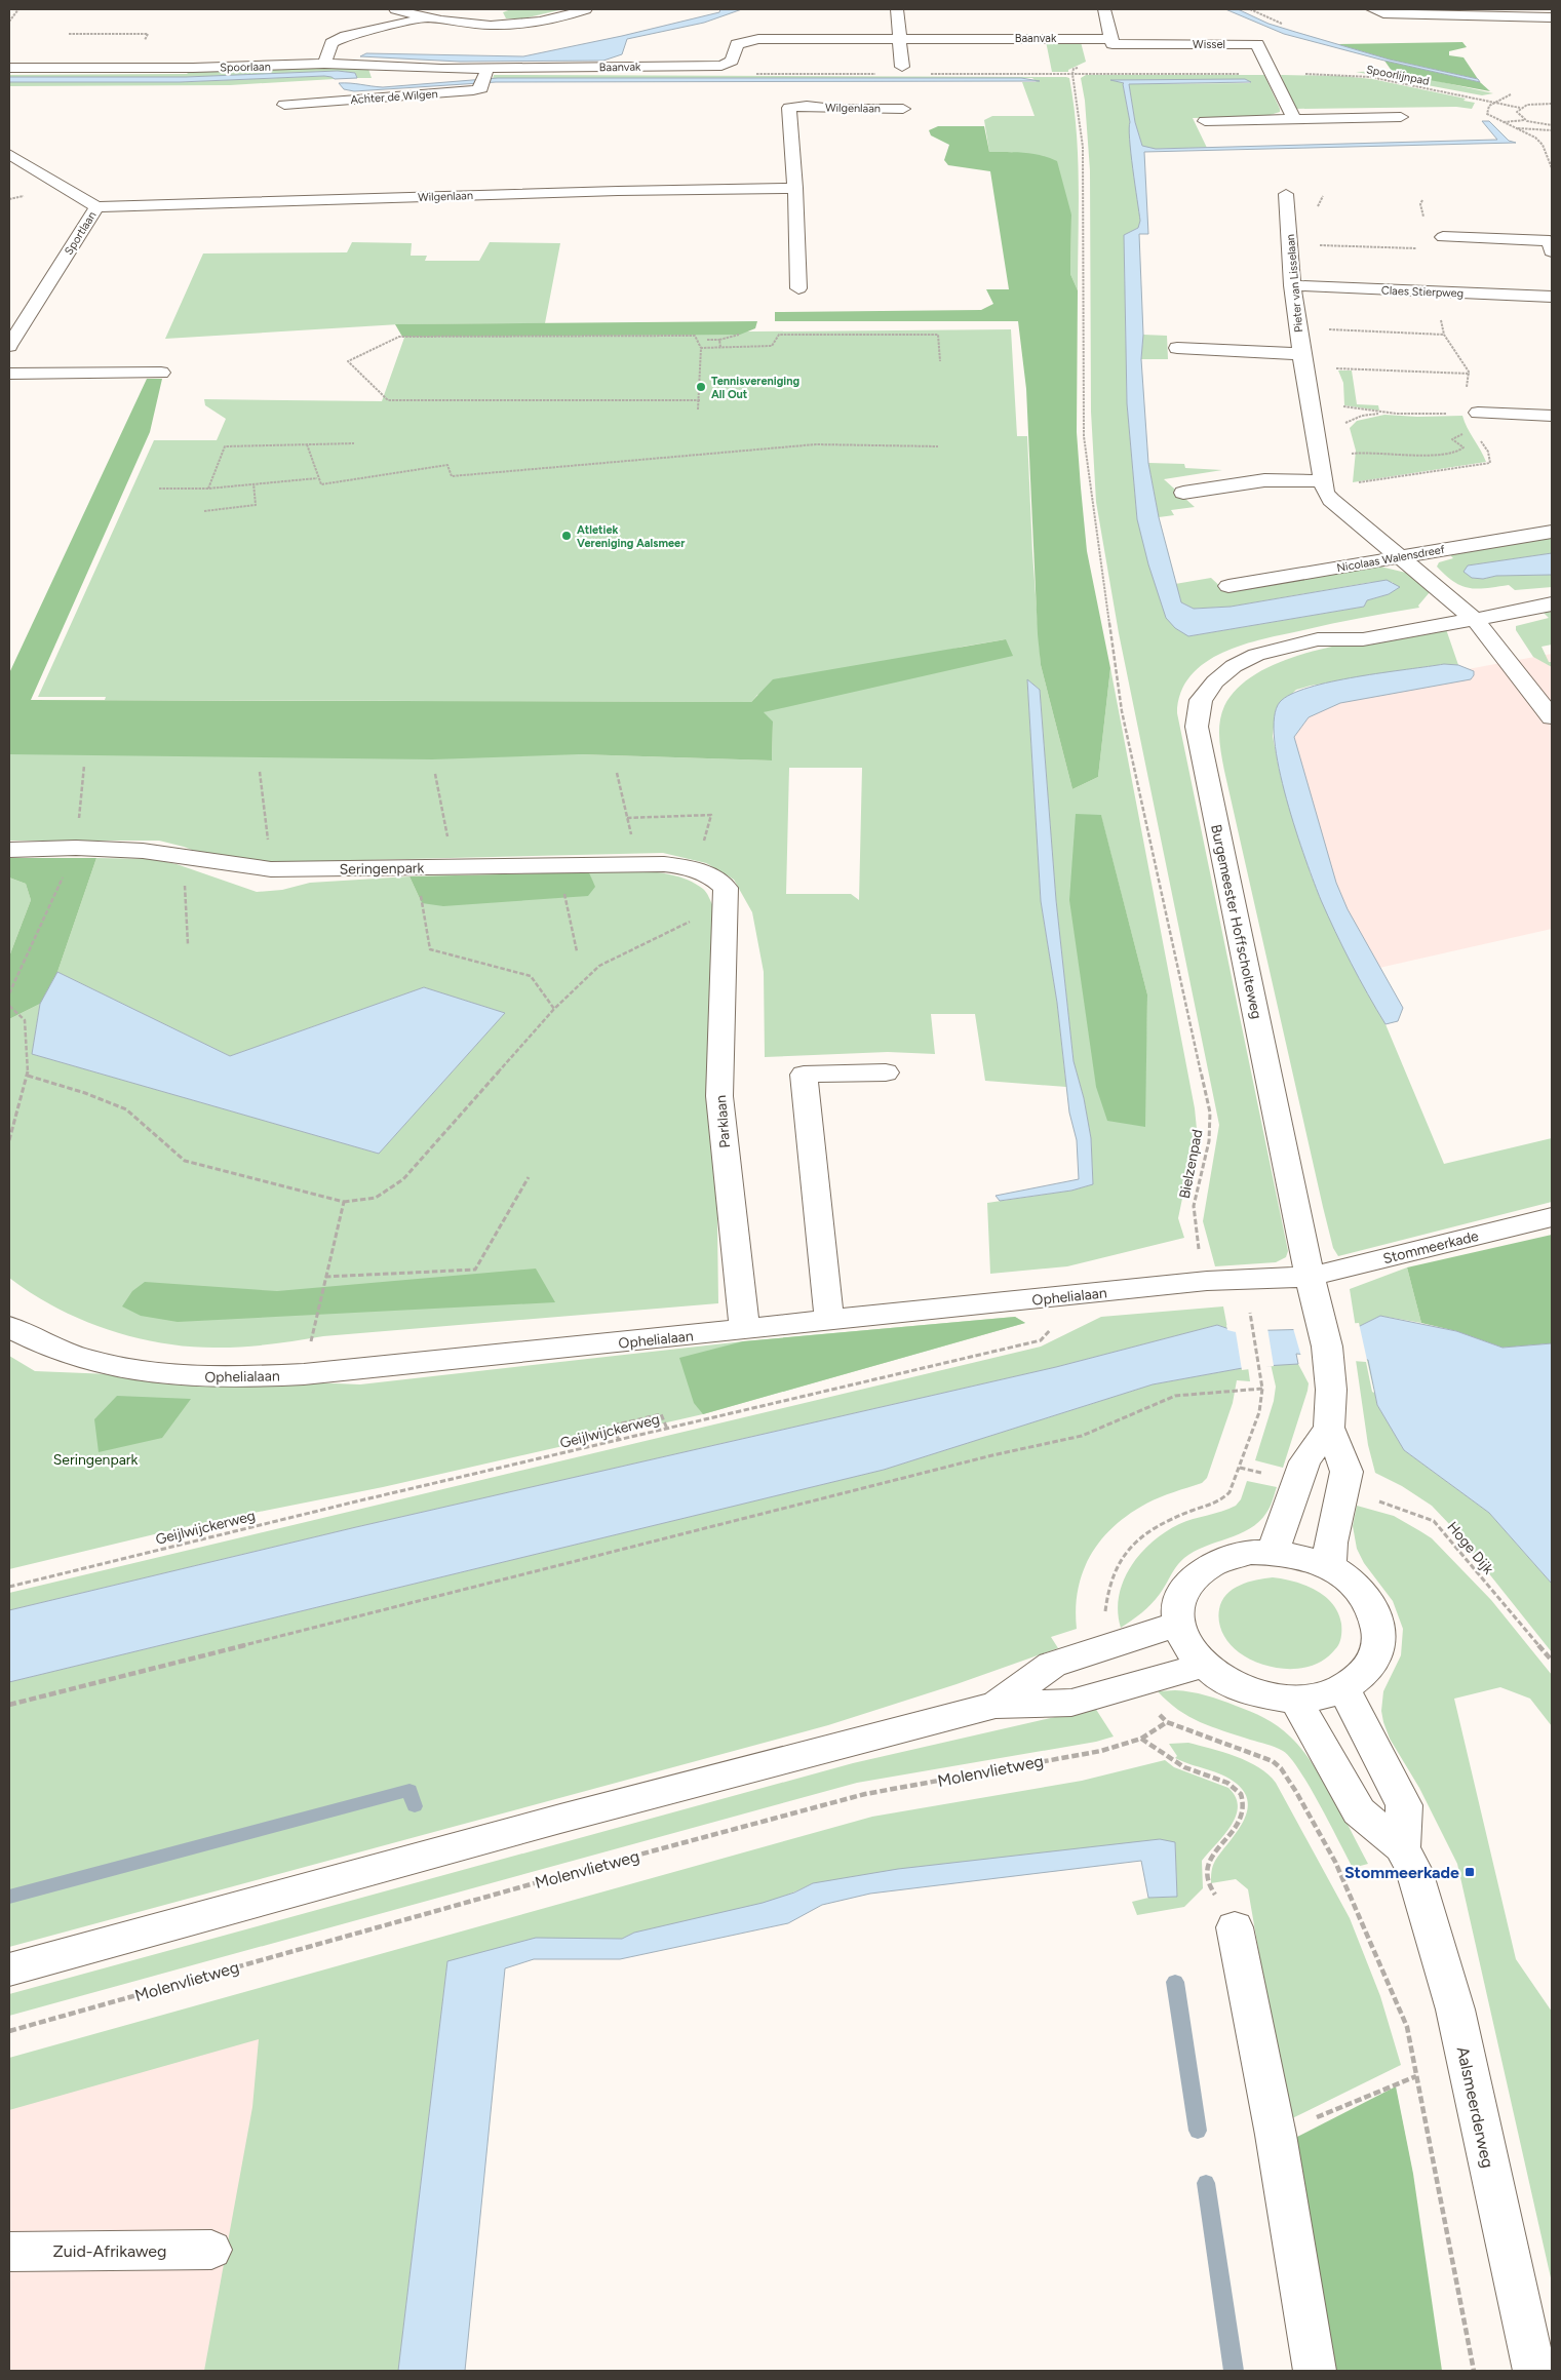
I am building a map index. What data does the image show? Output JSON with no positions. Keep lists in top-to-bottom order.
{
  "streets": {
    "street": [
      "Baanvak",
      "Wissel",
      "Spoorlaan",
      "Achter de Wilgen",
      "Wilgenlaan",
      "Sportlaan",
      "Pieter van Lisselaan",
      "Claes Stierpweg",
      "Nicolaas Walensdreef",
      "Seringenpark",
      "Burgemeester Hoffscholteweg",
      "Parklaan",
      "Stommeerkade",
      "Ophelialaan",
      "Aalsmeerderweg",
      "Zuid-Afrikaweg"
    ],
    "path": [
      "Spoorlijnpad",
      "Bielzenpad",
      "Geijlwijckerweg",
      "Hoge Dijk",
      "Molenvlietweg"
    ]
  },
  "crossings": [
    ["Baanvak", "Wissel"],
    ["Baanvak", "Spoorlaan"],
    ["Baanvak", "Achter de Wilgen"],
    ["Wissel", "Spoorlijnpad"],
    ["Wilgenlaan", "Sportlaan"],
    ["Pieter van Lisselaan", "Claes Stierpweg"],
    ["Seringenpark", "Parklaan"],
    ["Burgemeester Hoffscholteweg", "Stommeerkade"],
    ["Burgemeester Hoffscholteweg", "Ophelialaan"],
    ["Parklaan", "Ophelialaan"],
    ["Bielzenpad", "Ophelialaan"],
    ["Stommeerkade", "Ophelialaan"]
  ],
  "parks": ["Seringenpark"],
  "places": {
    "other": ["Tennisvereniging All Out", "Atletiek Vereniging Aalsmeer"],
    "transit": ["Stommeerkade"]
  }
}
